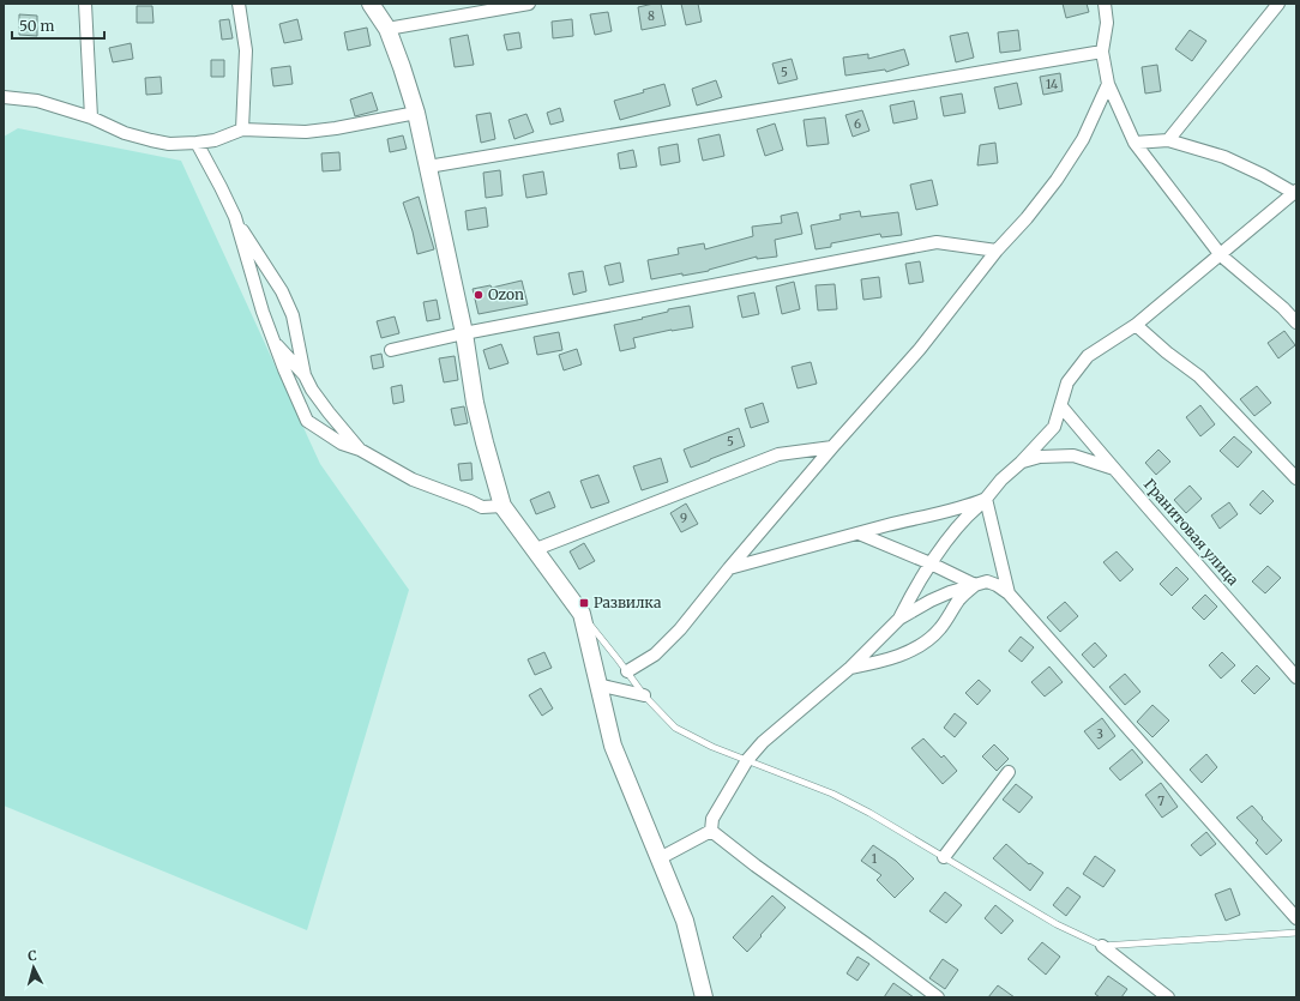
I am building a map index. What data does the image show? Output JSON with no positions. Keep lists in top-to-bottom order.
{
  "streets": {
    "street": ["Гранитовая улица"]
  },
  "places": {
    "other": ["Ozon"],
    "transit": ["Развилка"]
  },
  "house_numbers": [
    "8",
    "5",
    "14",
    "6",
    "5",
    "9",
    "3",
    "7",
    "1"
  ],
  "scale_bar": "50 m",
  "north": "top"
}
